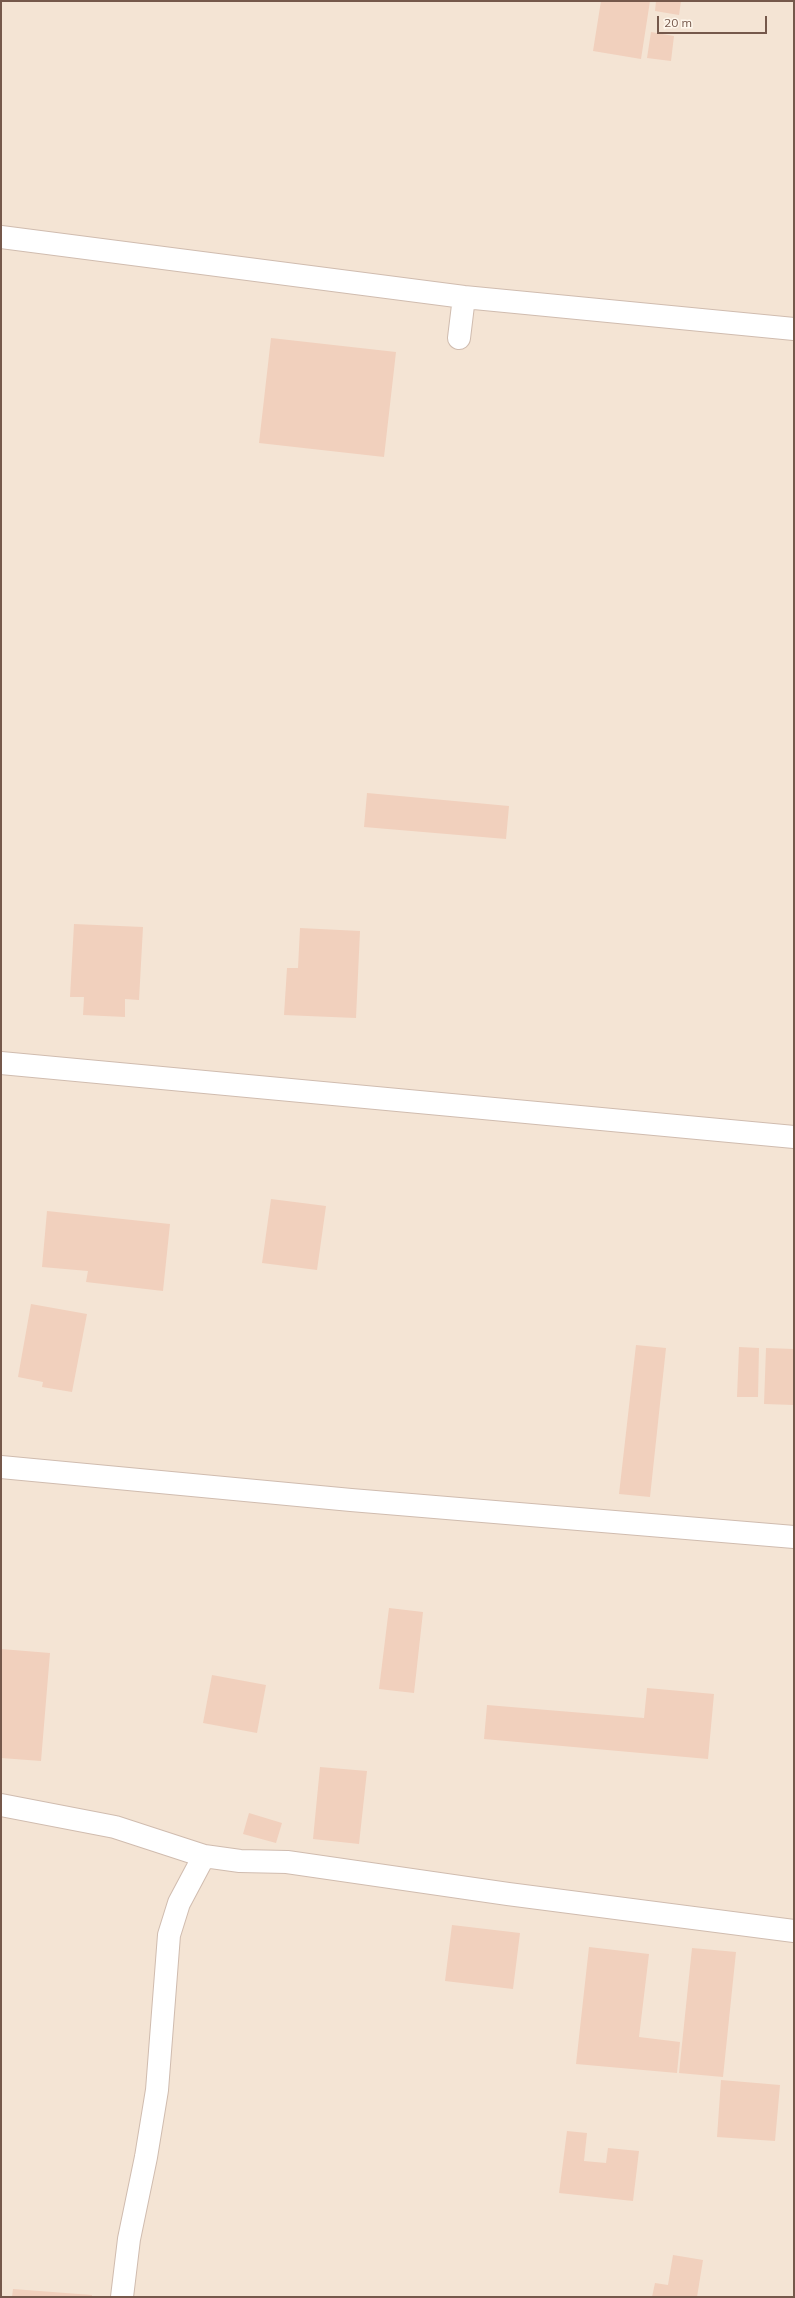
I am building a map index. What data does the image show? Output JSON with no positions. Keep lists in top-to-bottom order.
{
  "scale_bar": "20 m"
}
